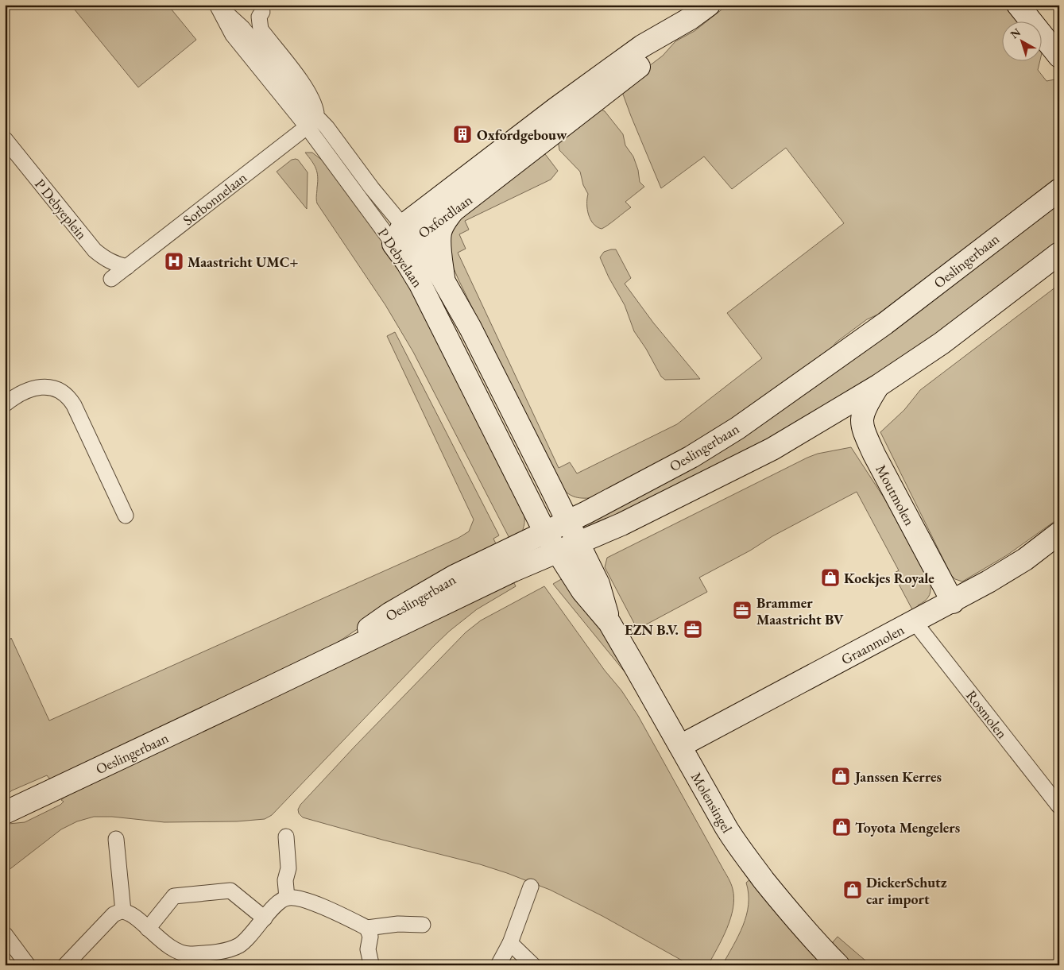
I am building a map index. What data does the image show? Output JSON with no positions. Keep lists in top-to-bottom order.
{
  "streets": {
    "street": [
      "Sorbonnelaan",
      "P Debyeplein",
      "Oxfordlaan",
      "P Debyelaan",
      "Oeslingerbaan",
      "Moutmolen",
      "Graanmolen",
      "Rosmolen",
      "Molensingel"
    ]
  },
  "crossings": [
    ["Sorbonnelaan", "P Debyeplein"],
    ["Sorbonnelaan", "P Debyelaan"],
    ["Oxfordlaan", "P Debyelaan"],
    ["P Debyelaan", "Oeslingerbaan"],
    ["P Debyelaan", "Molensingel"],
    ["Oeslingerbaan", "Moutmolen"],
    ["Oeslingerbaan", "Molensingel"],
    ["Moutmolen", "Graanmolen"],
    ["Graanmolen", "Rosmolen"],
    ["Graanmolen", "Molensingel"]
  ],
  "places": {
    "building": ["Oxfordgebouw"],
    "hospital": ["Maastricht UMC+"],
    "shop": [
      "Koekjes Royale",
      "Janssen Kerres",
      "Toyota Mengelers",
      "DickerSchutz car import"
    ],
    "office": ["Brammer Maastricht BV", "EZN B.V."]
  },
  "north": "top left"
}
